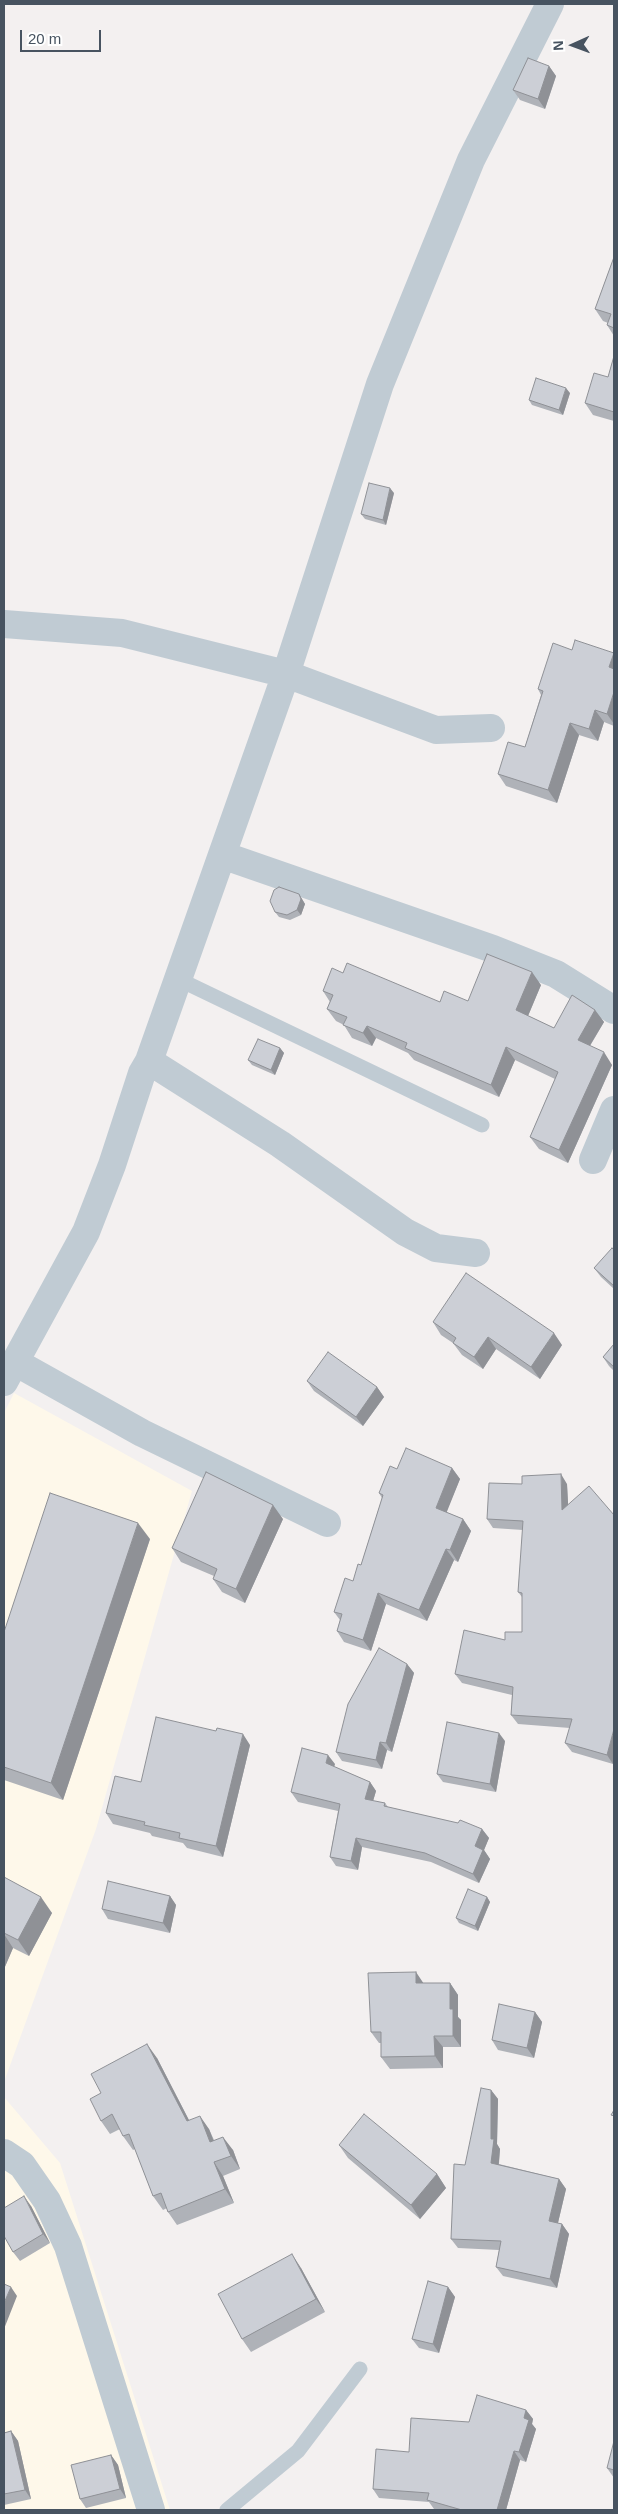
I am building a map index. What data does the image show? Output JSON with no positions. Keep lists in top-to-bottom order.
{
  "scale_bar": "20 m",
  "north": "left"
}
